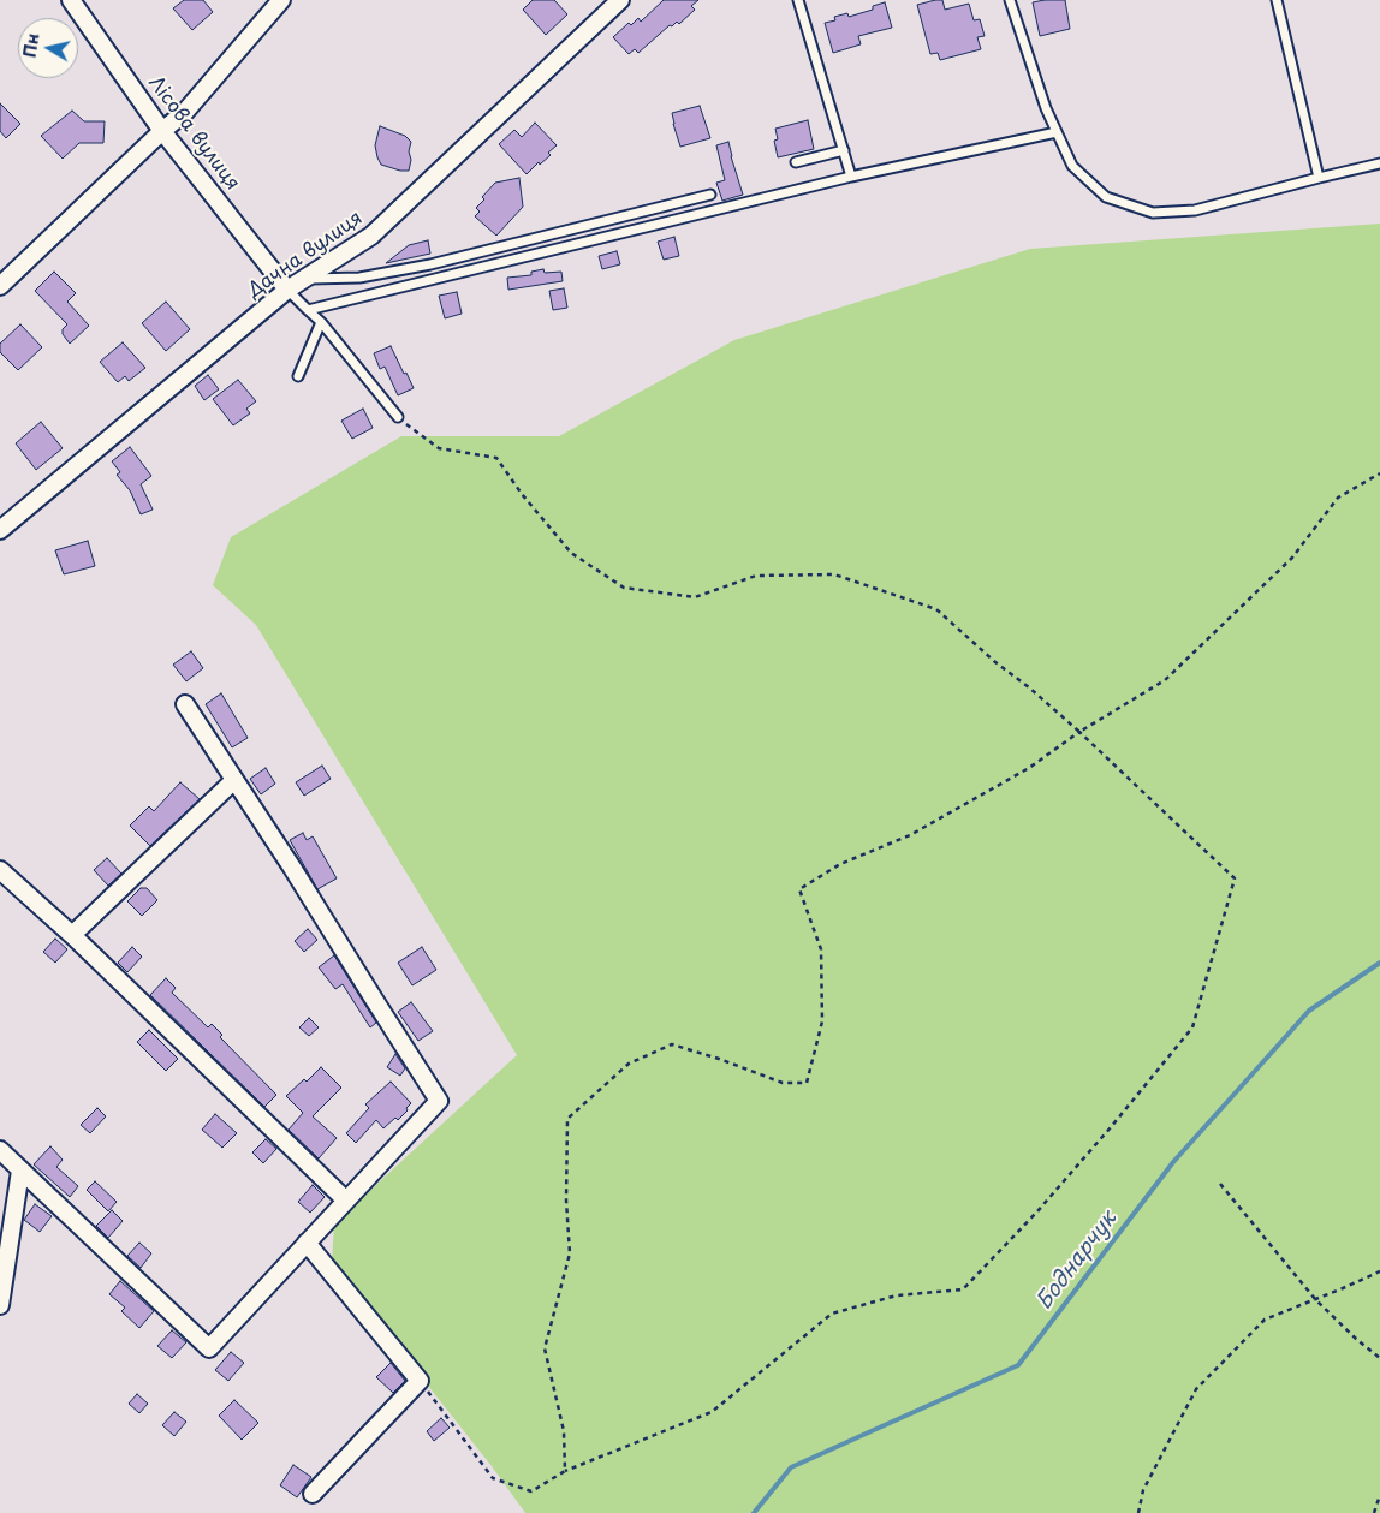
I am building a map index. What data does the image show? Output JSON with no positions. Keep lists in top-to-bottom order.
{
  "streets": {
    "street": ["Лісова вулиця", "Дачна вулиця"]
  },
  "crossings": [
    ["Лісова вулиця", "Дачна вулиця"]
  ],
  "water": ["Боднарчук"],
  "north": "left"
}
